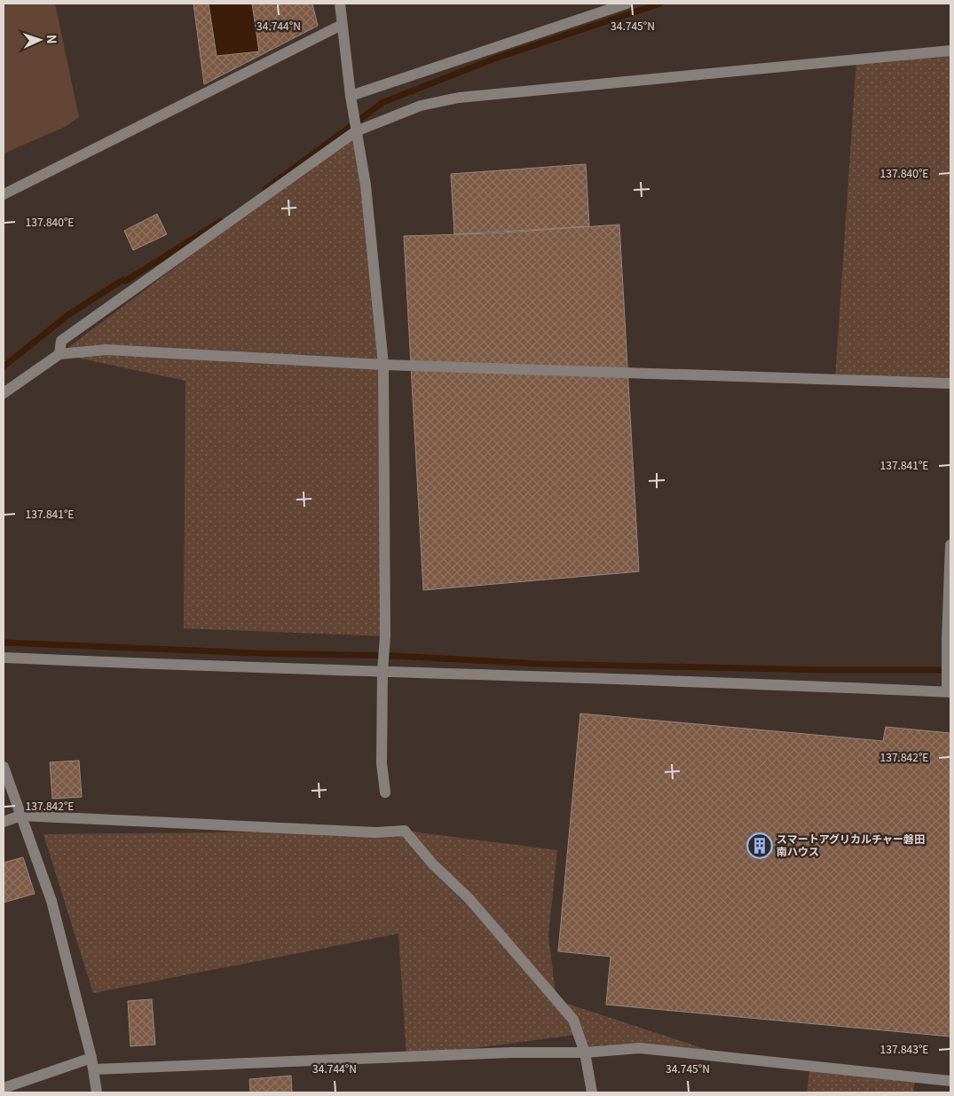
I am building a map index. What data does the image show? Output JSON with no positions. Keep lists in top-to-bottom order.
{
  "places": {
    "building": ["スマートアグリカルチャー磐田 南ハウス"]
  },
  "north": "right",
  "coordinates": [
    "34.744°N",
    "34.745°N",
    "137.840°E",
    "137.841°E",
    "137.842°E",
    "137.843°E"
  ]
}
